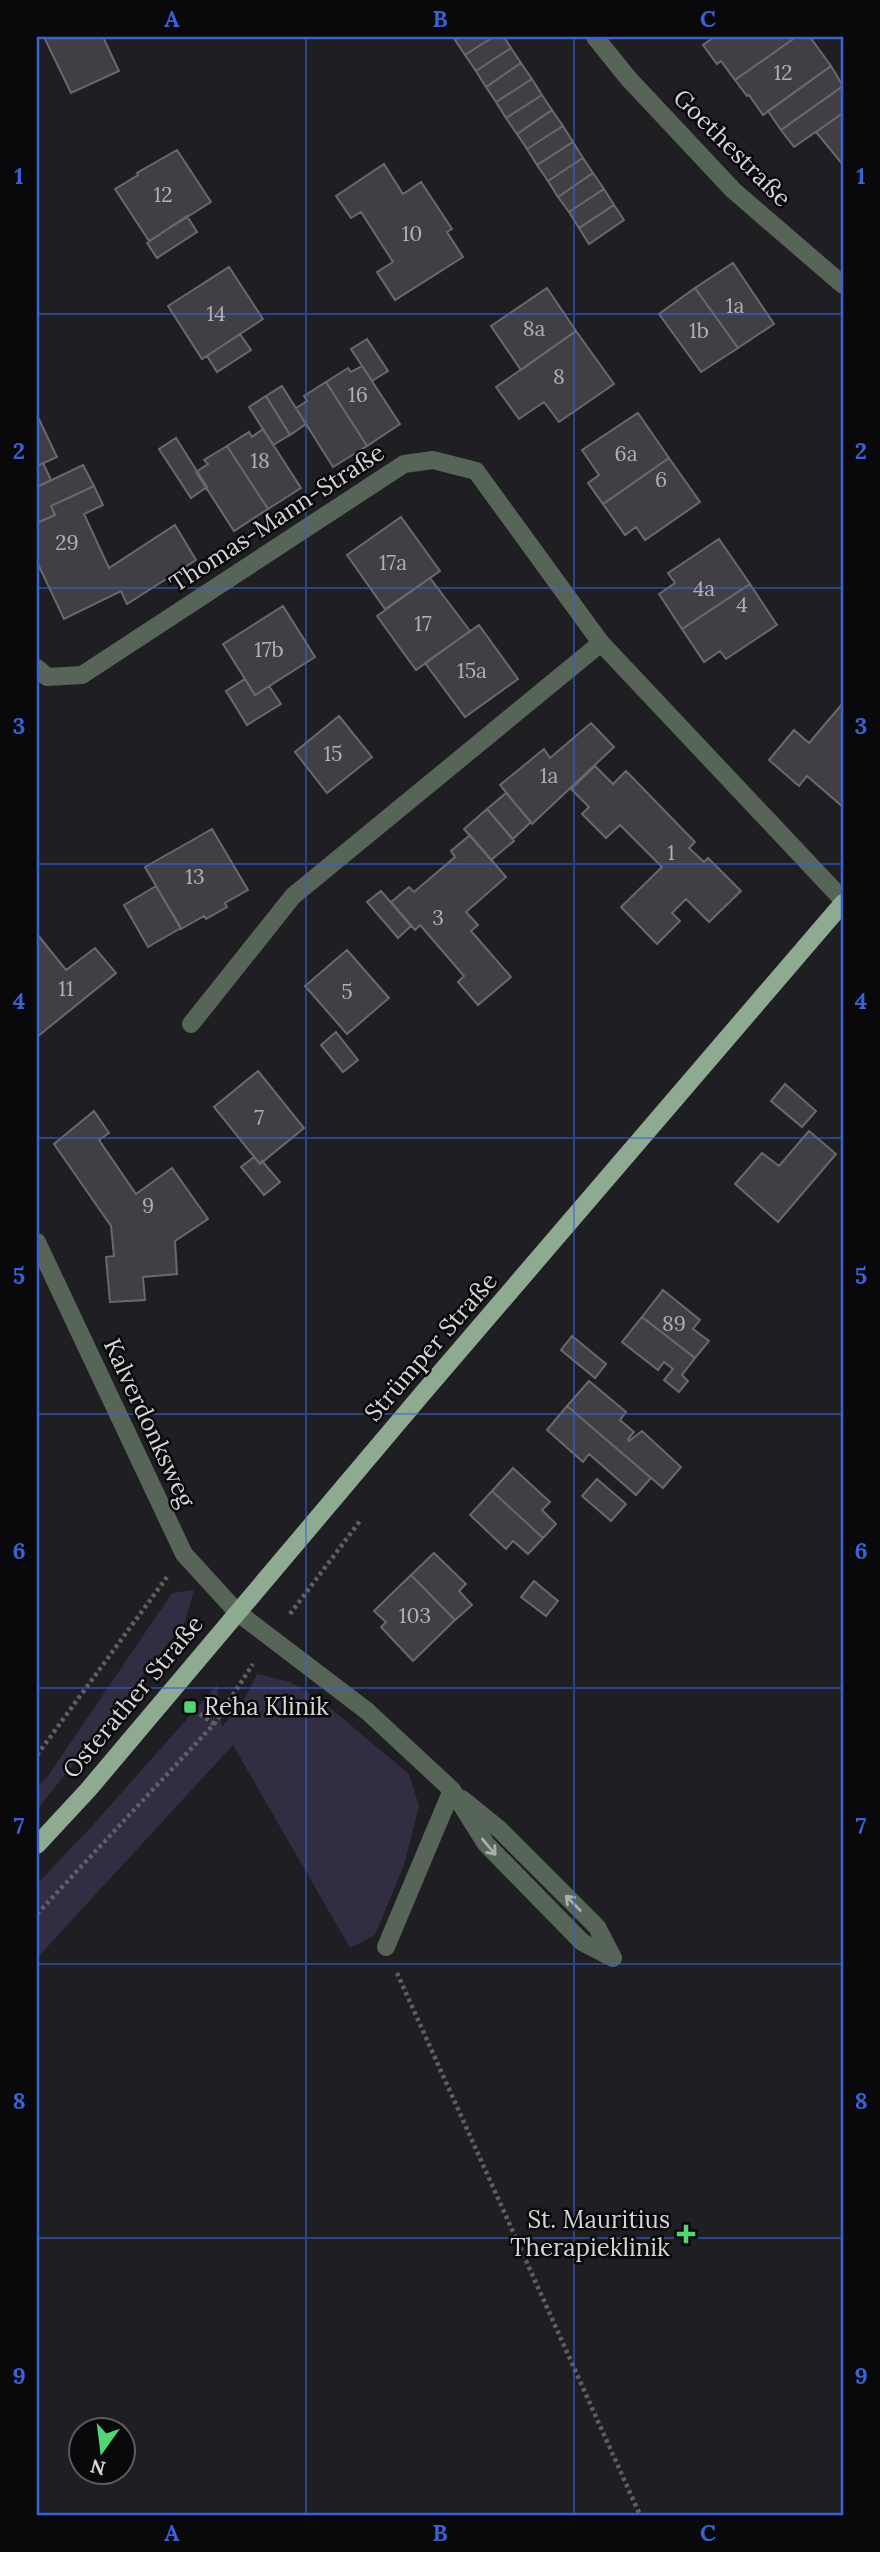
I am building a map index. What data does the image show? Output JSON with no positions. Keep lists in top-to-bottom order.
{
  "streets": {
    "main road": ["Strümper Straße", "Osterather Straße"],
    "street": ["Goethestraße", "Thomas-Mann-Straße", "Kalverdonksweg"]
  },
  "crossings": [
    ["Thomas-Mann-Straße", "Strümper Straße"],
    ["Strümper Straße", "Kalverdonksweg"],
    ["Strümper Straße", "Osterather Straße"],
    ["Kalverdonksweg", "Osterather Straße"]
  ],
  "places": {
    "transit": ["Reha Klinik"],
    "health": ["St. Mauritius Therapieklinik"]
  },
  "house_numbers": [
    "12",
    "12",
    "10",
    "1a",
    "14",
    "8a",
    "1b",
    "8",
    "16",
    "6a",
    "18",
    "6",
    "29",
    "17a",
    "4a",
    "4",
    "17",
    "17b",
    "15a",
    "15",
    "1a",
    "1",
    "13",
    "3",
    "11",
    "5",
    "7",
    "9",
    "89",
    "103"
  ],
  "north": "bottom",
  "grid": {
    "columns": ["A", "B", "C"],
    "rows": [
      "1",
      "2",
      "3",
      "4",
      "5",
      "6",
      "7",
      "8",
      "9"
    ]
  }
}
